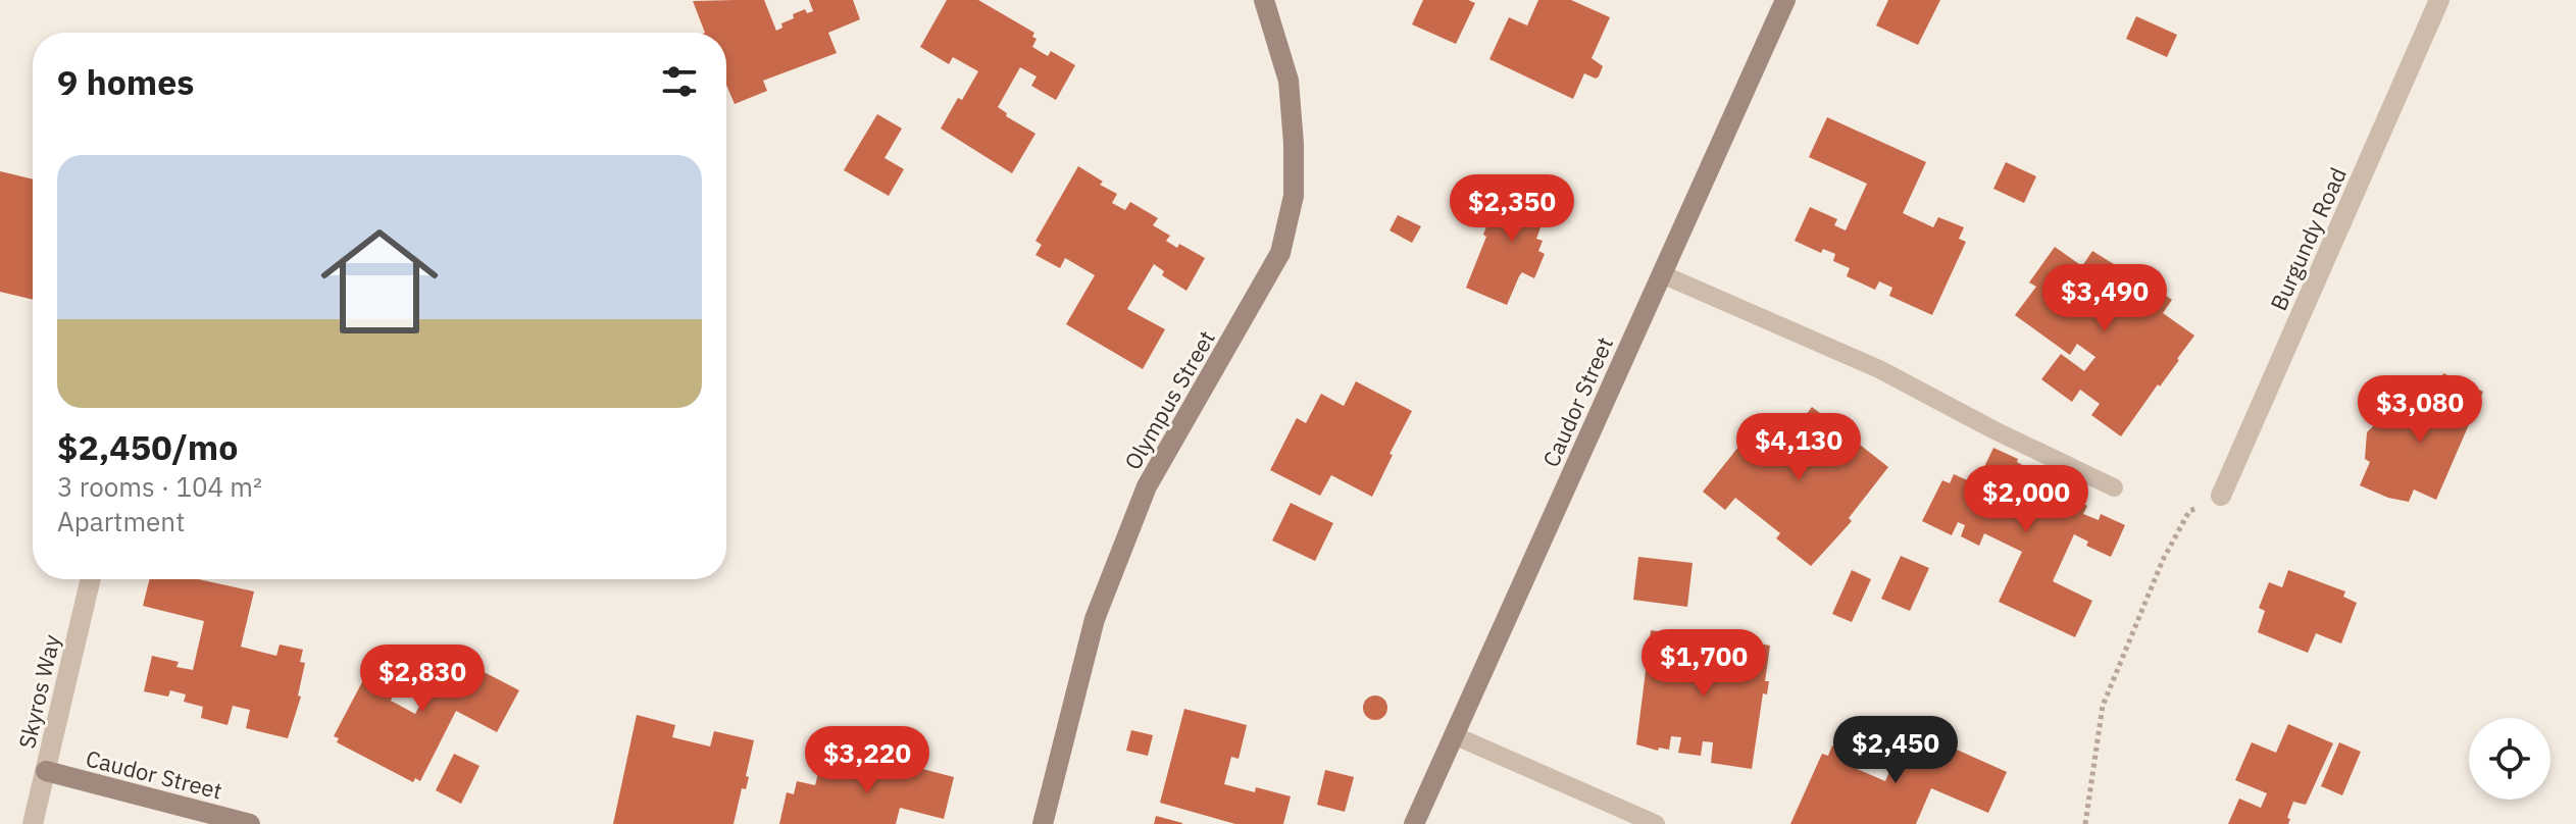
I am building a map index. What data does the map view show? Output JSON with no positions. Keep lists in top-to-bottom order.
{
  "streets": {
    "street": [
      "Burgundy Road",
      "Olympus Street",
      "Caudor Street",
      "Skyros Way"
    ]
  },
  "crossings": [
    ["Caudor Street", "Skyros Way"]
  ],
  "page": {
    "heading": "9 homes",
    "list": [
      {
        "name": "$2,450/mo",
        "note": "3 rooms · 104 m² · Apartment"
      }
    ],
    "price": [
      "$2,350",
      "$3,490",
      "$3,080",
      "$4,130",
      "$2,000",
      "$1,700",
      "$2,830",
      "$2,450",
      "$3,220"
    ]
  }
}
